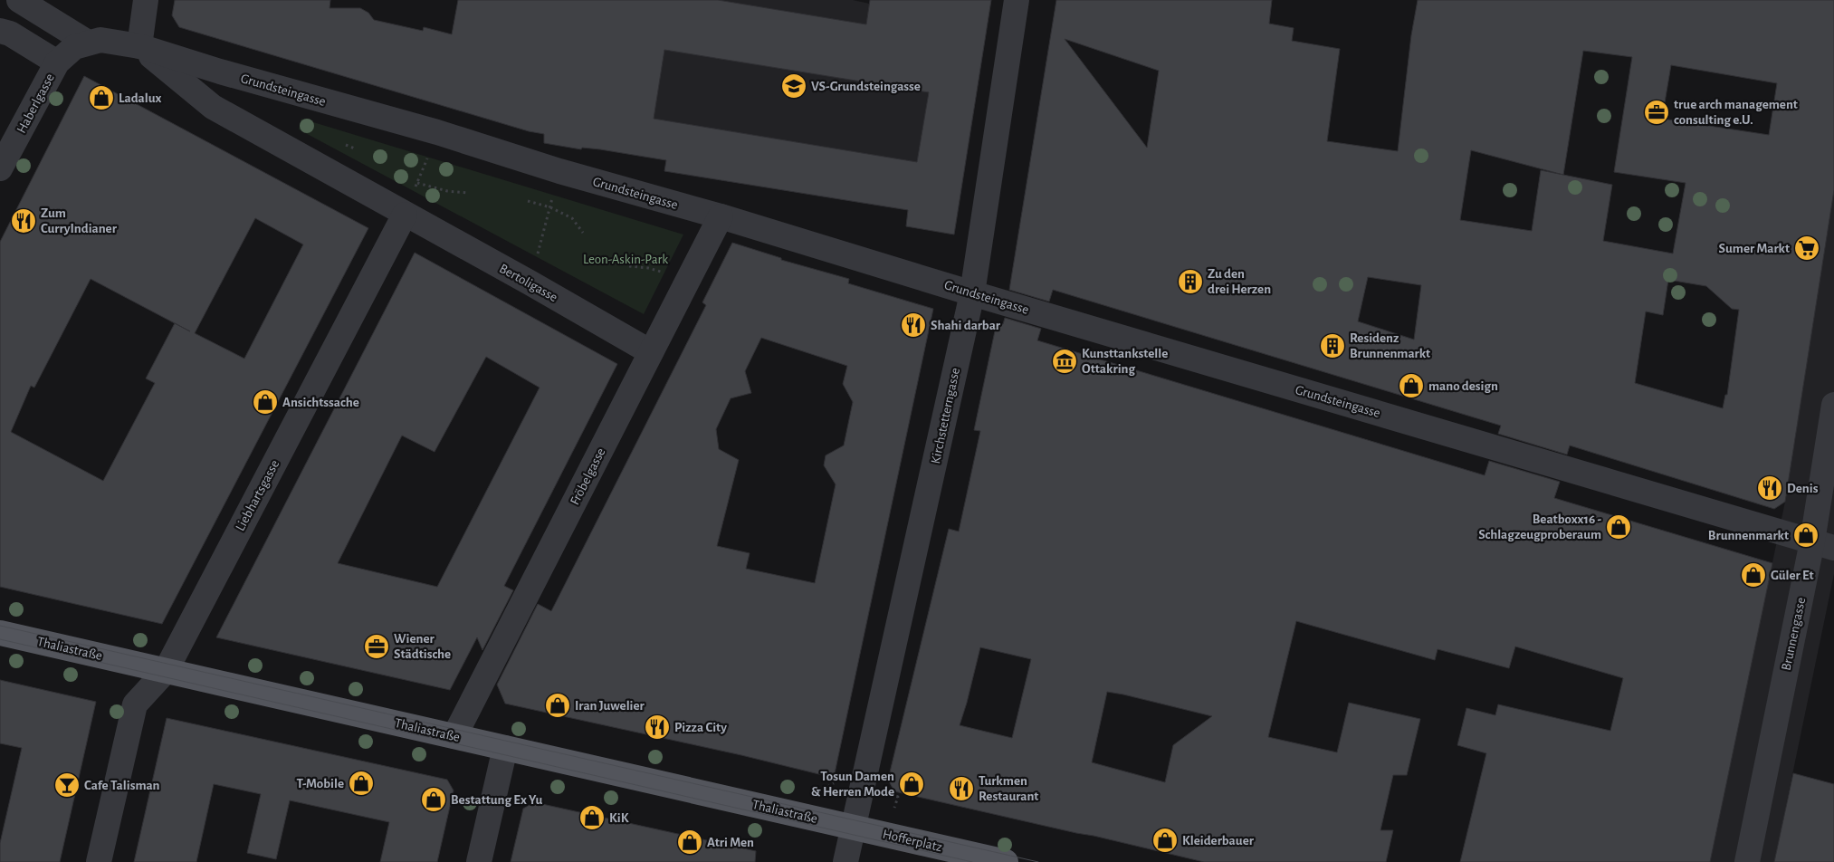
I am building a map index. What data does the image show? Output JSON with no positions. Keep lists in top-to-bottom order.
{
  "streets": {
    "main road": ["Thaliastraße", "Hofferplatz"],
    "street": [
      "Grundsteingasse",
      "Haberlgasse",
      "Bertoligasse",
      "Kirchstetterngasse",
      "Fröbelgasse",
      "Liebhartsgasse",
      "Brunnengasse"
    ]
  },
  "crossings": [
    ["Grundsteingasse", "Haberlgasse"],
    ["Grundsteingasse", "Kirchstetterngasse"],
    ["Grundsteingasse", "Fröbelgasse"],
    ["Grundsteingasse", "Brunnengasse"],
    ["Bertoligasse", "Fröbelgasse"],
    ["Bertoligasse", "Liebhartsgasse"],
    ["Kirchstetterngasse", "Thaliastraße"],
    ["Kirchstetterngasse", "Hofferplatz"],
    ["Fröbelgasse", "Thaliastraße"],
    ["Liebhartsgasse", "Thaliastraße"],
    ["Thaliastraße", "Hofferplatz"]
  ],
  "parks": ["Leon-Askin-Park"],
  "places": {
    "school or university": ["VS-Grundsteingasse"],
    "shop": [
      "Ladalux",
      "mano design",
      "Ansichtssache",
      "Beatboxx16 - Schlagzeugproberaum",
      "Brunnenmarkt",
      "Güler Et",
      "Iran Juwelier",
      "T-Mobile",
      "Tosun Damen & Herren Mode",
      "Bestattung Ex Yu",
      "KiK",
      "Kleiderbauer",
      "Atri Men"
    ],
    "office": ["true arch management consulting e.U.", "Wiener Städtische"],
    "restaurant": [
      "Zum CurryIndianer",
      "Shahi darbar",
      "Denis",
      "Pizza City",
      "Turkmen Restaurant"
    ],
    "supermarket": ["Sumer Markt"],
    "building": ["Zu den drei Herzen", "Residenz Brunnenmarkt"],
    "museum": ["Kunsttankstelle Ottakring"],
    "bar": ["Cafe Talisman"]
  }
}
